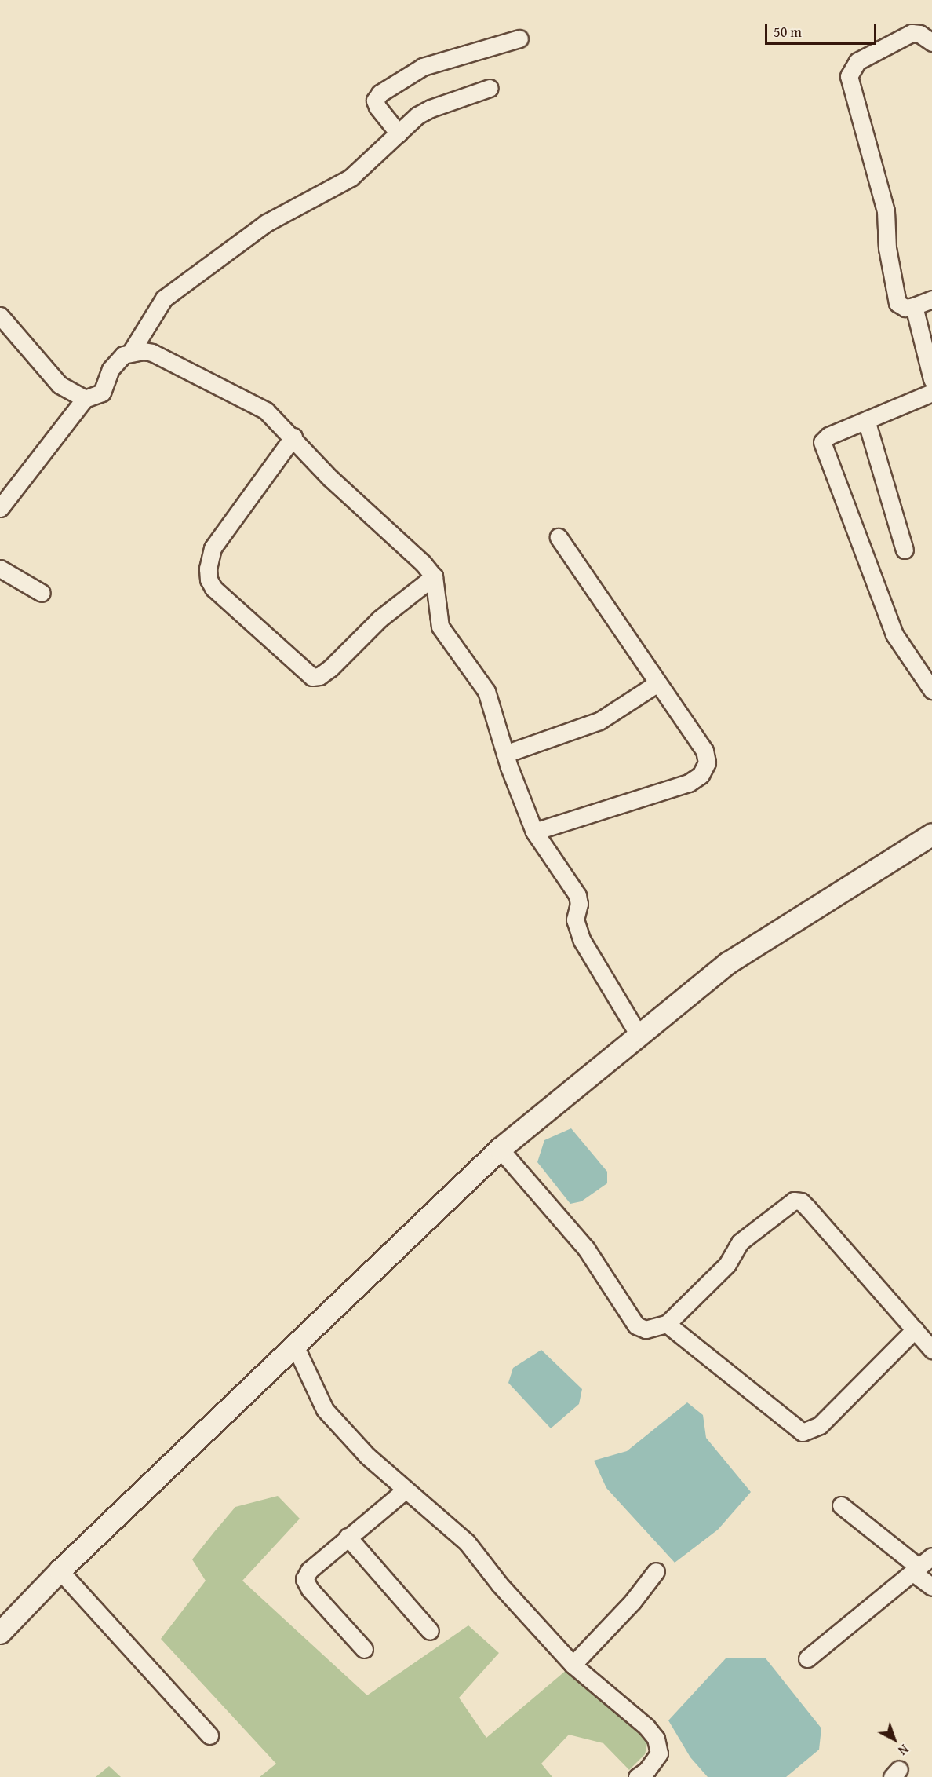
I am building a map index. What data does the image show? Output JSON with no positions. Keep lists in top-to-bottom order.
{
  "scale_bar": "50 m",
  "north": "bottom right"
}
